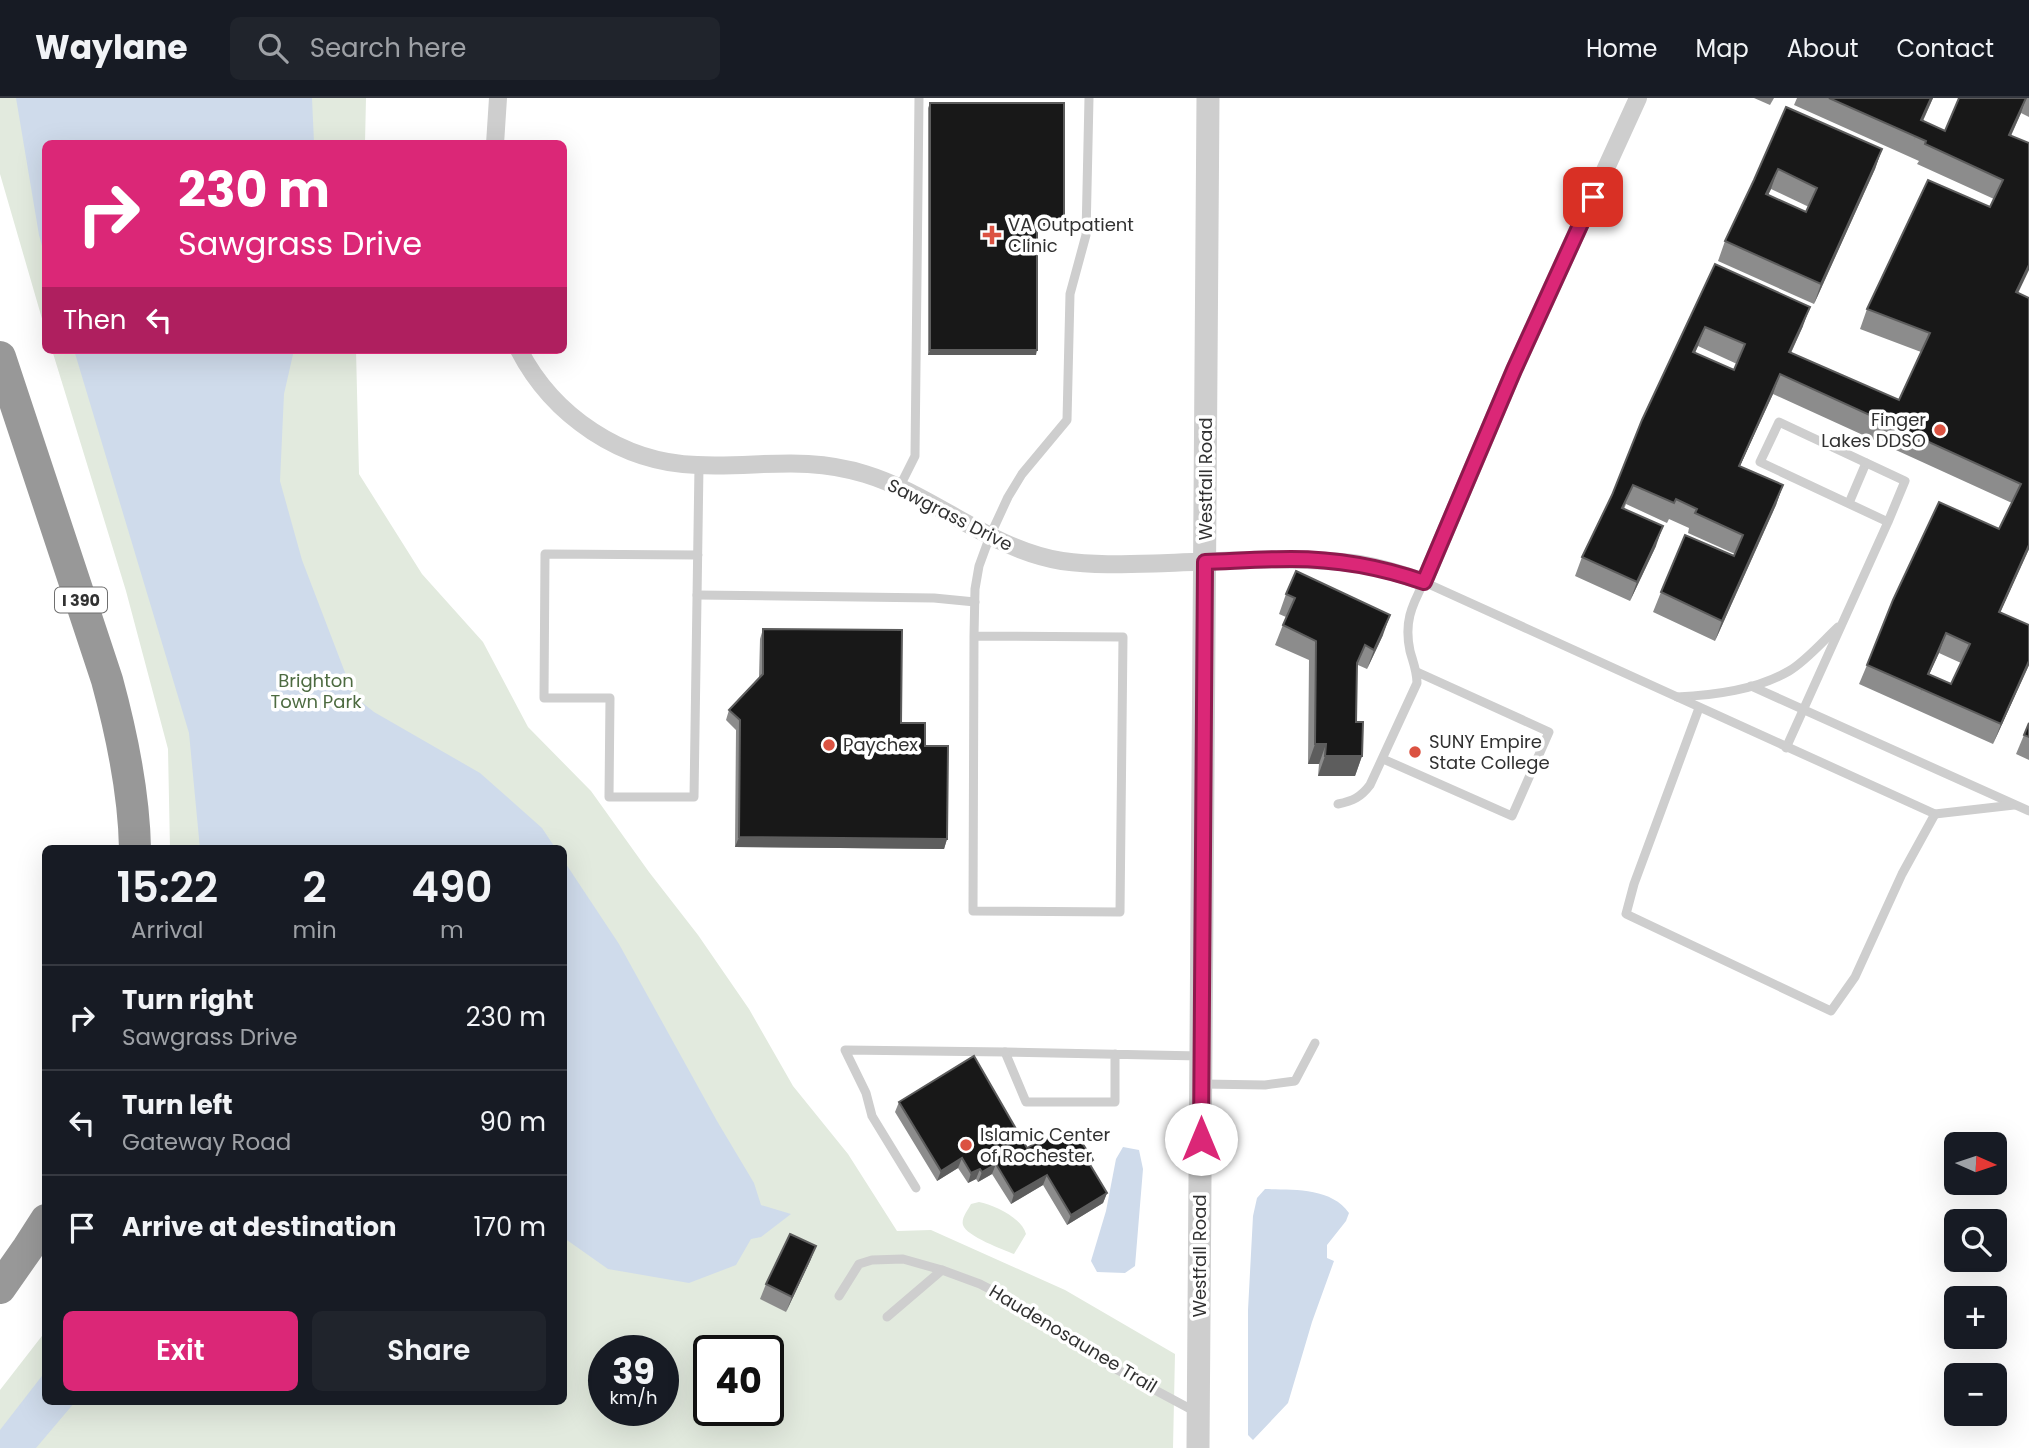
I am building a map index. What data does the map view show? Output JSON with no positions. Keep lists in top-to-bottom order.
{
  "streets": {
    "highway": ["I 390"],
    "street": ["Westfall Road", "Sawgrass Drive"],
    "lane": ["Haudenosaunee Trail"]
  },
  "crossings": [
    ["Westfall Road", "Sawgrass Drive"],
    ["Westfall Road", "Haudenosaunee Trail"]
  ],
  "parks": ["Brighton Town Park"],
  "places": {
    "health": ["VA Outpatient Clinic"],
    "other": [
      "Finger Lakes DDSO",
      "Paychex",
      "SUNY Empire State College",
      "Islamic Center of Rochester"
    ]
  },
  "north": "right",
  "page": {
    "header": "Waylane",
    "search": "Search here",
    "nav": [
      "Home",
      "Map",
      "About",
      "Contact"
    ],
    "turn": ["230 m", "Sawgrass Drive"],
    "then": "Then",
    "eta": [
      "15:22",
      "Arrival",
      "2",
      "min",
      "490",
      "m"
    ],
    "list": [
      {
        "name": "Turn right",
        "note": "Sawgrass Drive",
        "value": "230 m"
      },
      {
        "name": "Turn left",
        "note": "Gateway Road",
        "value": "90 m"
      },
      {
        "name": "Arrive at destination",
        "value": "170 m"
      }
    ],
    "map_buttons": ["+", "−"],
    "buttons": ["Exit", "Share"],
    "speed": "39 km/h",
    "limit": "40"
  }
}
